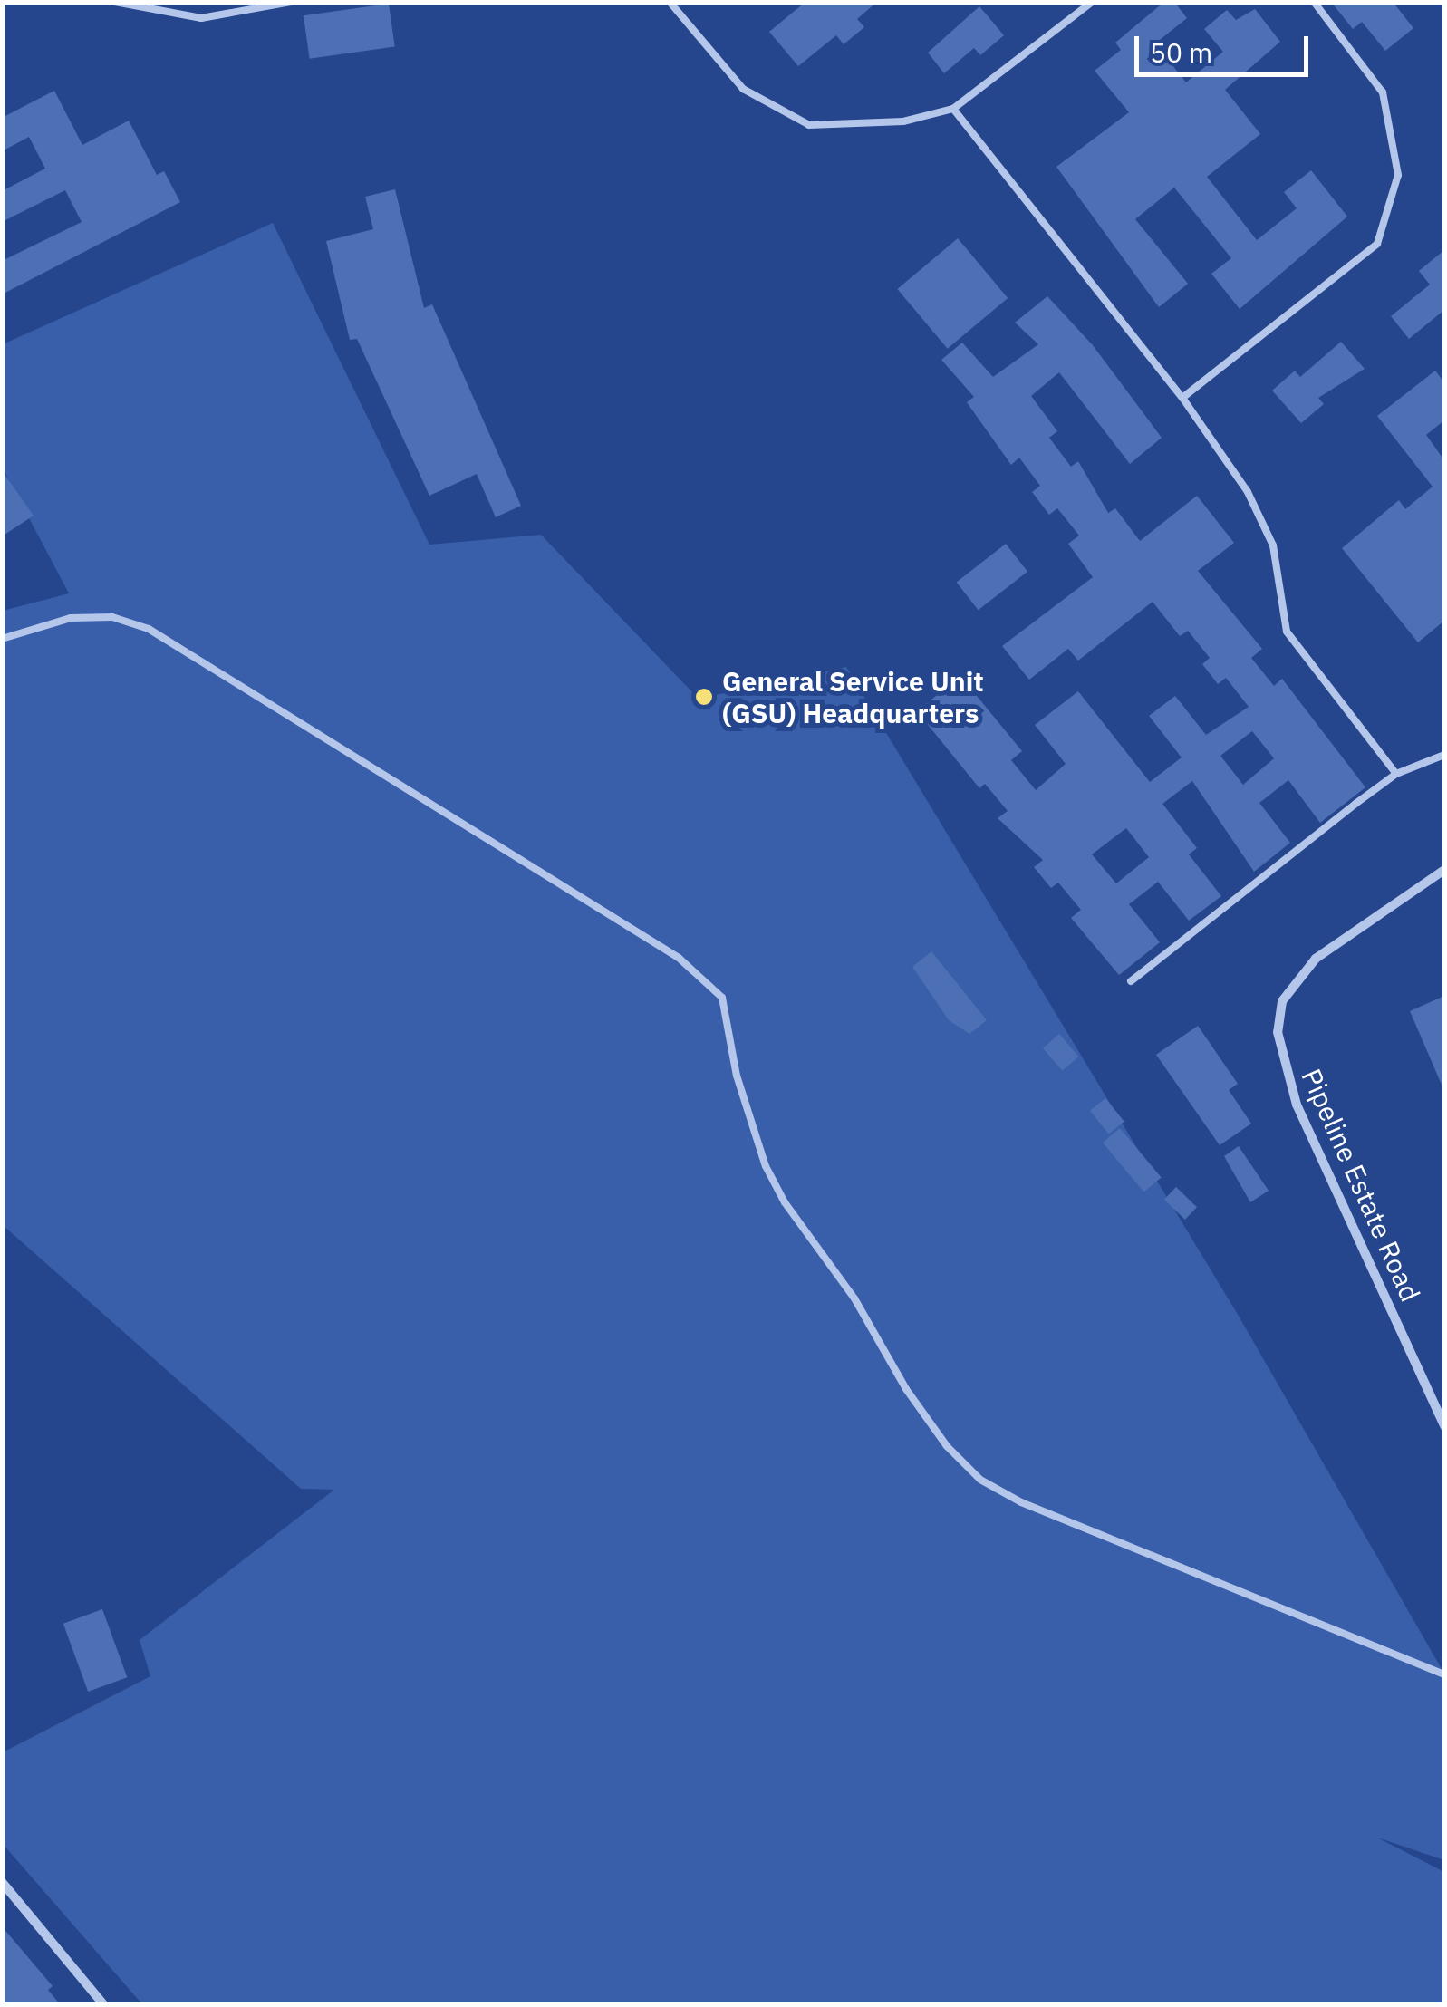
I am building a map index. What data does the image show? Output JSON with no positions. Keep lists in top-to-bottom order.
{
  "streets": {
    "street": ["Pipeline Estate Road"]
  },
  "places": ["General Service Unit (GSU) Headquarters"],
  "scale_bar": "50 m"
}
